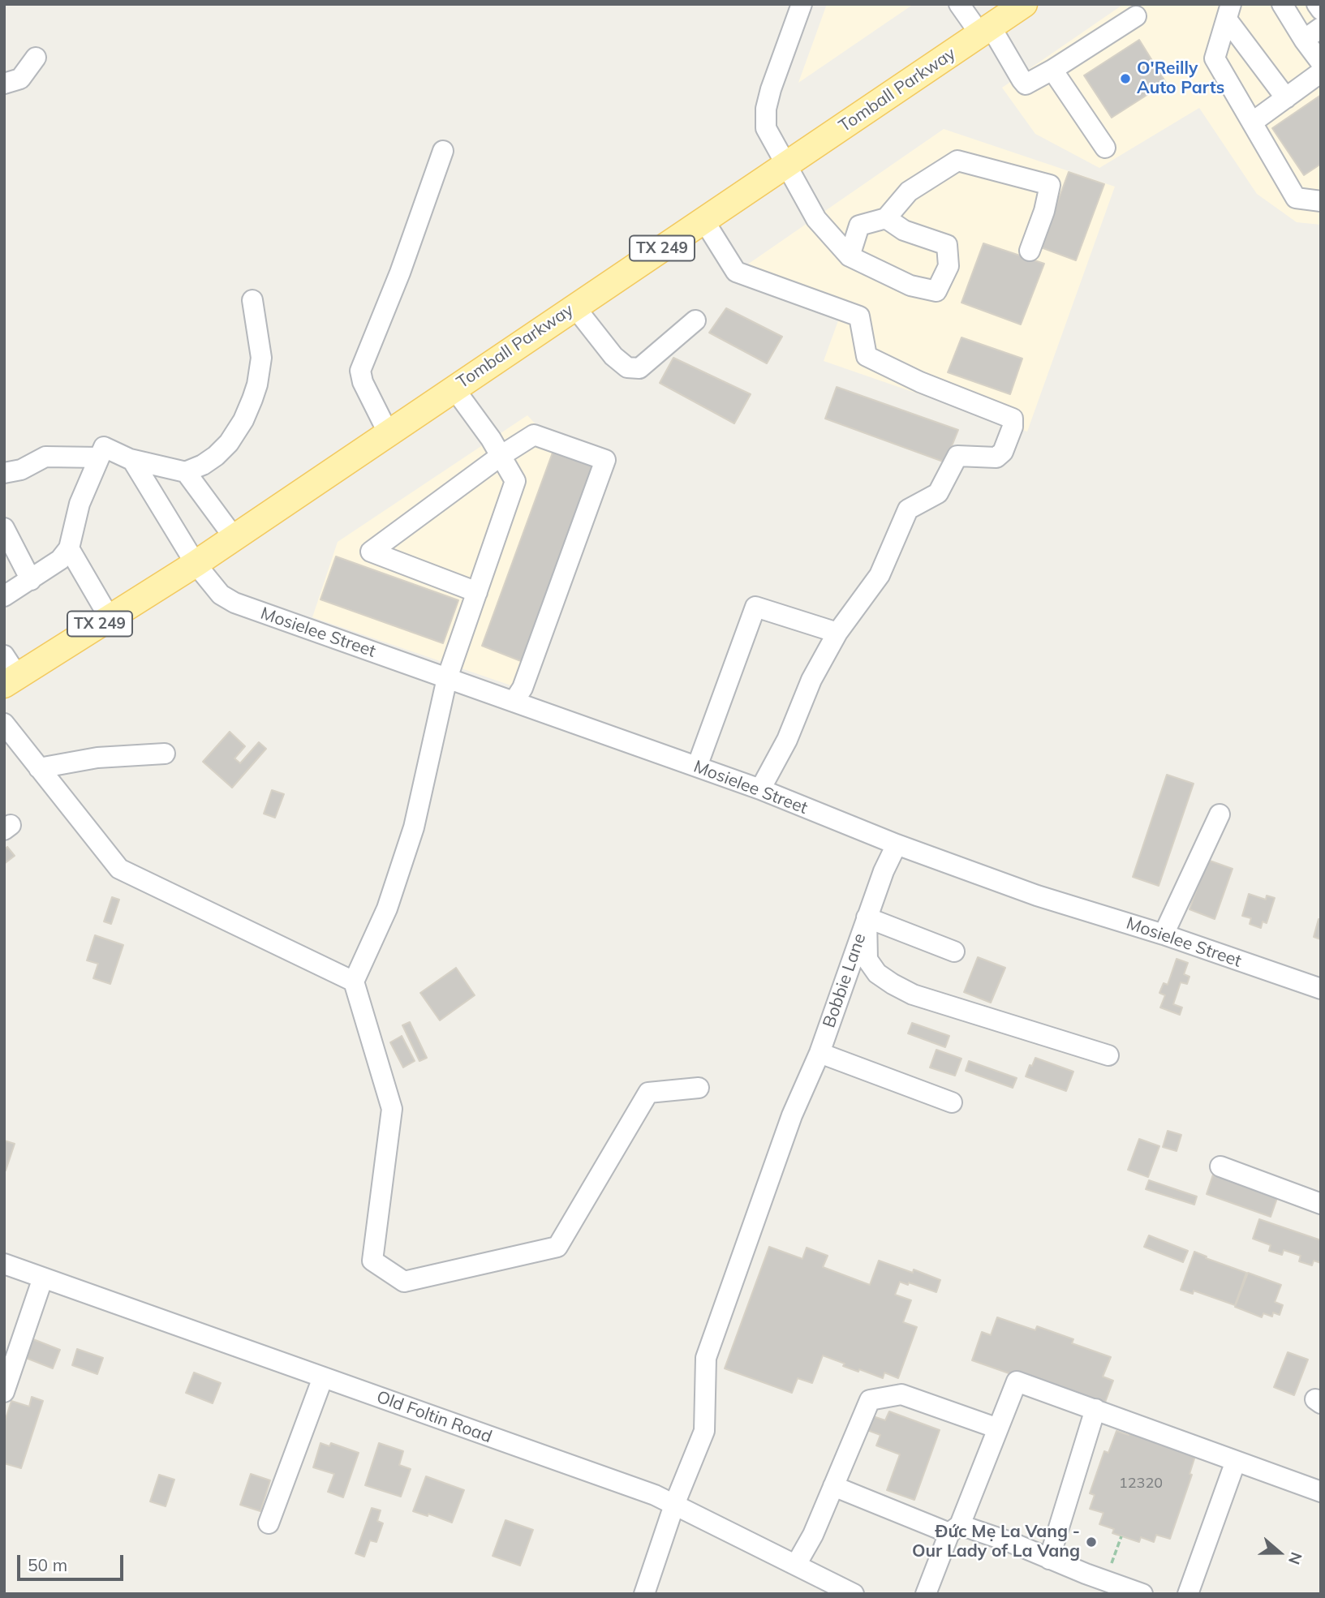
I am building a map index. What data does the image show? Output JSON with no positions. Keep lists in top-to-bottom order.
{
  "streets": {
    "main road": ["Tomball Parkway", "TX 249"],
    "street": ["Mosielee Street", "Bobbie Lane", "Old Foltin Road"]
  },
  "crossings": [
    ["Tomball Parkway", "Mosielee Street"],
    ["Mosielee Street", "Bobbie Lane"],
    ["Bobbie Lane", "Old Foltin Road"]
  ],
  "places": ["O'Reilly Auto Parts", "Đức Mẹ La Vang - Our Lady of La Vang"],
  "house_numbers": ["12320"],
  "scale_bar": "50 m",
  "north": "right"
}
